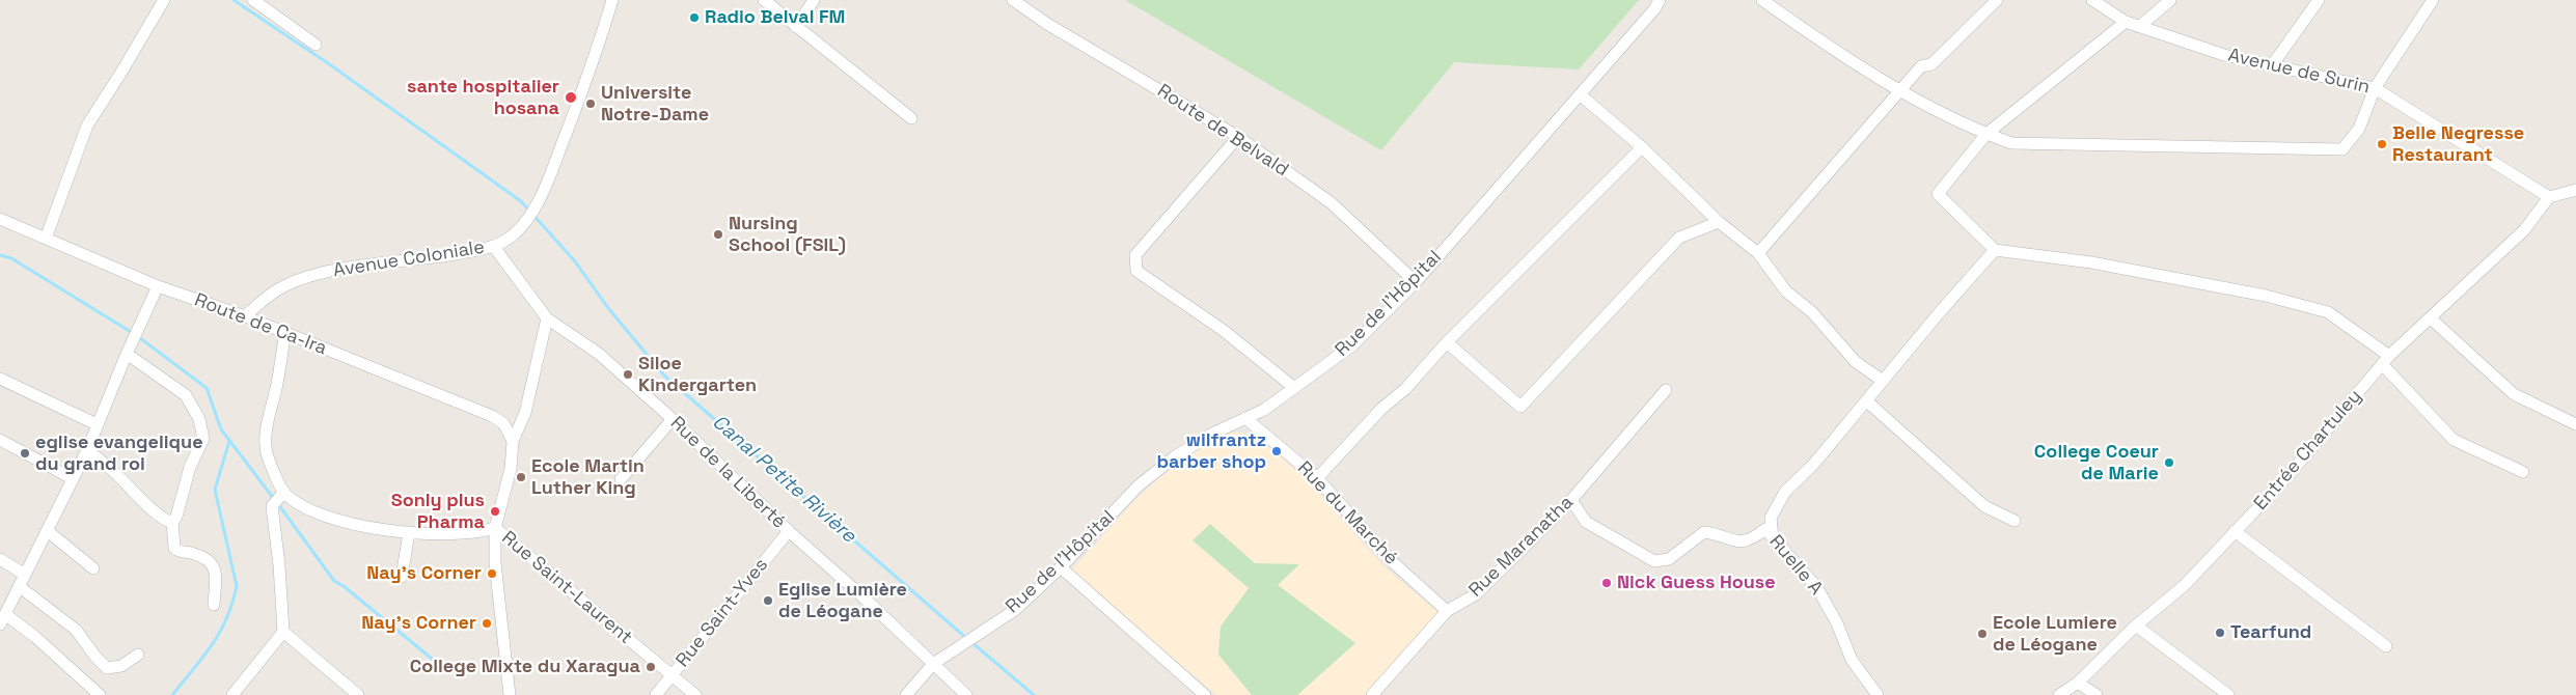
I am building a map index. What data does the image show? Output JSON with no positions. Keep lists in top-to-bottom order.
{
  "streets": {
    "street": [
      "Avenue de Surin",
      "Route de Belvald",
      "Avenue Coloniale",
      "Rue de l'Hôpital",
      "Route de Ca-Ira",
      "Entrée Chartuley",
      "Rue de la Liberté",
      "Rue du Marché",
      "Rue Maranatha",
      "Ruelle A",
      "Rue Saint-Laurent",
      "Rue Saint-Yves"
    ]
  },
  "crossings": [
    ["Avenue de Surin", "Entrée Chartuley"],
    ["Route de Belvald", "Rue de l'Hôpital"],
    ["Avenue Coloniale", "Route de Ca-Ira"],
    ["Avenue Coloniale", "Rue de la Liberté"],
    ["Rue de l'Hôpital", "Rue de la Liberté"],
    ["Rue de l'Hôpital", "Rue du Marché"],
    ["Rue de la Liberté", "Rue Saint-Yves"],
    ["Rue du Marché", "Rue Maranatha"],
    ["Rue Maranatha", "Ruelle A"],
    ["Rue Saint-Laurent", "Rue Saint-Yves"]
  ],
  "water": ["Canal Petite Rivière"],
  "places": [
    "Radio Belval FM",
    "sante hospitaiier hosana",
    "Universite Notre-Dame",
    "Belle Negresse Restaurant",
    "Nursing School (FSIL)",
    "Siloe Kindergarten",
    "wilfrantz barber shop",
    "eglise evangelique du grand roi",
    "College Coeur de Marie",
    "Ecole Martin Luther King",
    "Sonly plus Pharma",
    "Nay’s Corner",
    "Nick Guess House",
    "Eglise Lumière de Léogane",
    "Nay's Corner",
    "Tearfund",
    "Ecole Lumiere de Léogane",
    "College Mixte du Xaragua"
  ]
}
